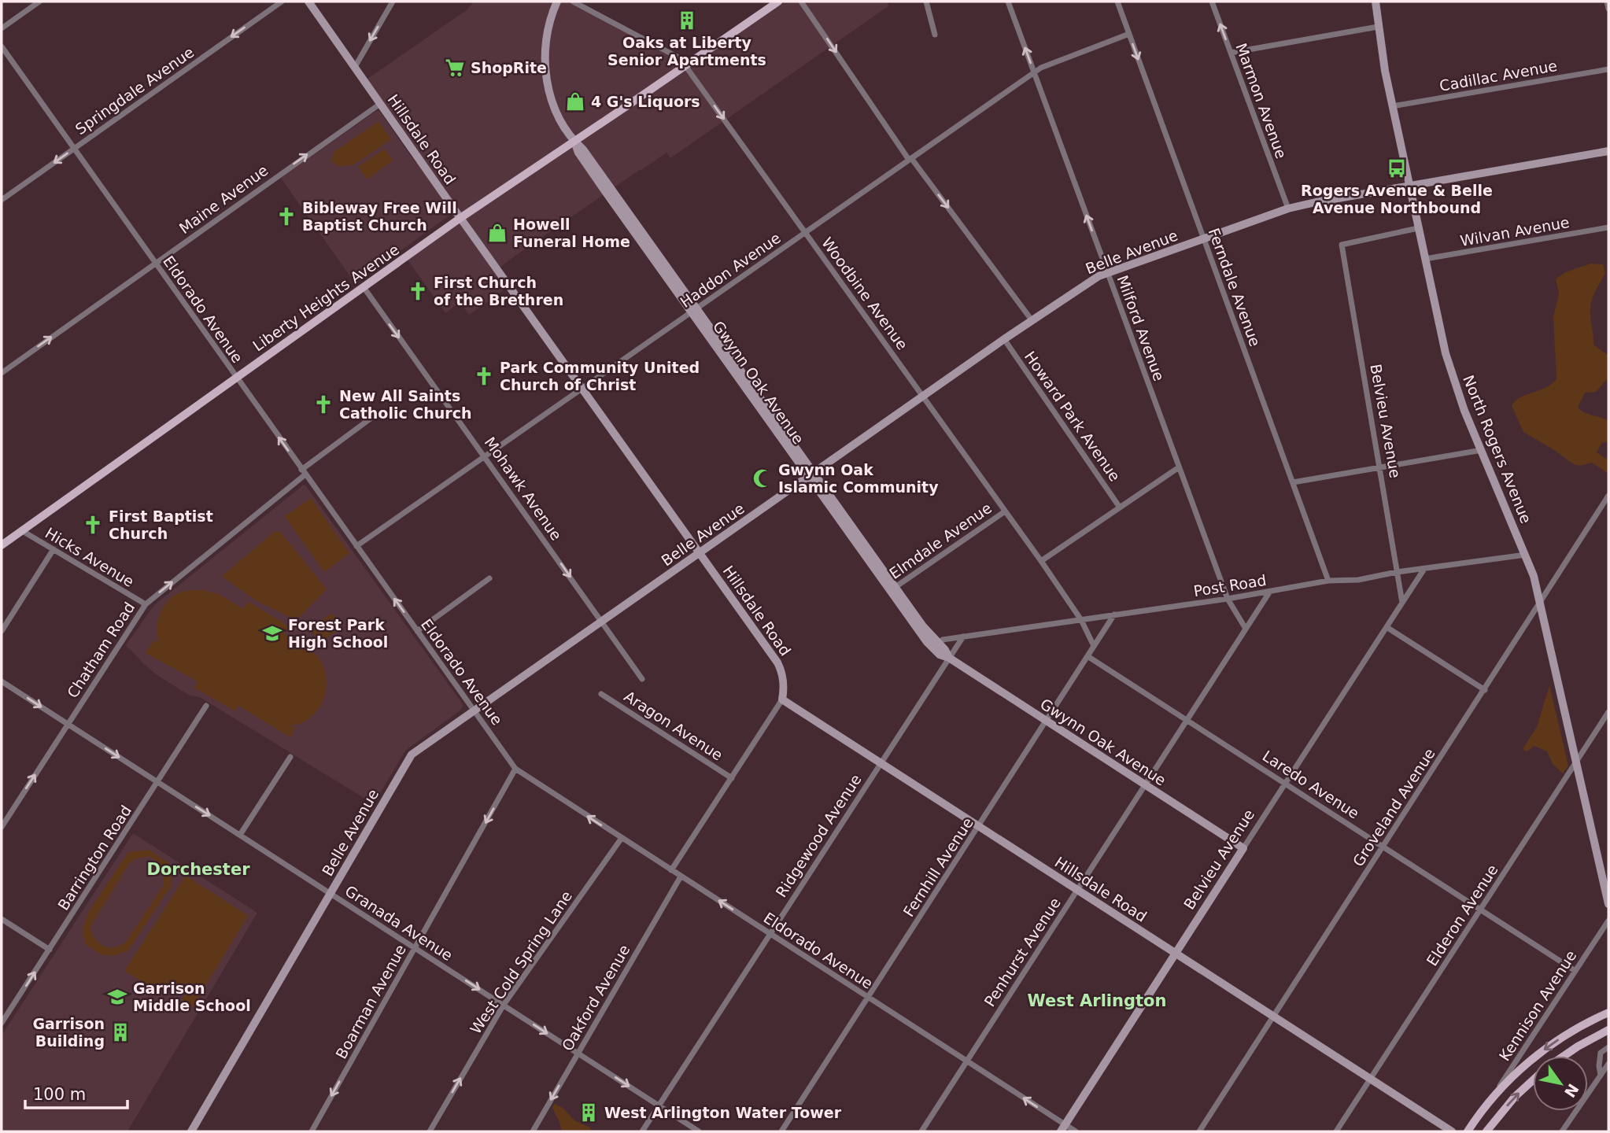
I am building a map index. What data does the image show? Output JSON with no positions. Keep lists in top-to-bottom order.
{
  "streets": {
    "main road": ["Liberty Heights Avenue"],
    "street": [
      "Cadillac Avenue",
      "Springdale Avenue",
      "Marmon Avenue",
      "Hillsdale Road",
      "Maine Avenue",
      "Wilvan Avenue",
      "Belle Avenue",
      "Haddon Avenue",
      "Ferndale Avenue",
      "Woodbine Avenue",
      "Eldorado Avenue",
      "Milford Avenue",
      "Gwynn Oak Avenue",
      "Howard Park Avenue",
      "Belvieu Avenue",
      "North Rogers Avenue",
      "Mohawk Avenue",
      "Elmdale Avenue",
      "Hicks Avenue",
      "Post Road",
      "Chatham Road",
      "Aragon Avenue",
      "Laredo Avenue",
      "Groveland Avenue",
      "Ridgewood Avenue",
      "Barrington Road",
      "Fernhill Avenue",
      "Elderon Avenue",
      "Granada Avenue",
      "Penhurst Avenue",
      "West Cold Spring Lane",
      "Oakford Avenue",
      "Boarman Avenue",
      "Kennison Avenue"
    ]
  },
  "crossings": [
    ["Cadillac Avenue", "North Rogers Avenue"],
    ["Springdale Avenue", "Eldorado Avenue"],
    ["Marmon Avenue", "Belle Avenue"],
    ["Hillsdale Road", "Maine Avenue"],
    ["Hillsdale Road", "Belle Avenue"],
    ["Hillsdale Road", "Haddon Avenue"],
    ["Hillsdale Road", "Liberty Heights Avenue"],
    ["Hillsdale Road", "Belvieu Avenue"],
    ["Hillsdale Road", "Groveland Avenue"],
    ["Hillsdale Road", "Ridgewood Avenue"],
    ["Hillsdale Road", "Fernhill Avenue"],
    ["Hillsdale Road", "Elderon Avenue"],
    ["Hillsdale Road", "Penhurst Avenue"],
    ["Maine Avenue", "Eldorado Avenue"],
    ["Wilvan Avenue", "North Rogers Avenue"],
    ["Belle Avenue", "Ferndale Avenue"],
    ["Belle Avenue", "Woodbine Avenue"],
    ["Belle Avenue", "Eldorado Avenue"],
    ["Belle Avenue", "Milford Avenue"],
    ["Belle Avenue", "Gwynn Oak Avenue"],
    ["Belle Avenue", "Howard Park Avenue"],
    ["Belle Avenue", "North Rogers Avenue"],
    ["Belle Avenue", "Mohawk Avenue"],
    ["Belle Avenue", "Granada Avenue"],
    ["Haddon Avenue", "Ferndale Avenue"],
    ["Haddon Avenue", "Woodbine Avenue"],
    ["Haddon Avenue", "Eldorado Avenue"],
    ["Haddon Avenue", "Milford Avenue"],
    ["Haddon Avenue", "Gwynn Oak Avenue"],
    ["Haddon Avenue", "Mohawk Avenue"],
    ["Ferndale Avenue", "Post Road"],
    ["Woodbine Avenue", "Liberty Heights Avenue"],
    ["Woodbine Avenue", "Elmdale Avenue"],
    ["Woodbine Avenue", "Post Road"],
    ["Woodbine Avenue", "Fernhill Avenue"],
    ["Liberty Heights Avenue", "Eldorado Avenue"],
    ["Liberty Heights Avenue", "Gwynn Oak Avenue"],
    ["Liberty Heights Avenue", "Mohawk Avenue"],
    ["Liberty Heights Avenue", "Hicks Avenue"],
    ["Eldorado Avenue", "Belvieu Avenue"],
    ["Eldorado Avenue", "Chatham Road"],
    ["Eldorado Avenue", "Ridgewood Avenue"],
    ["Eldorado Avenue", "Fernhill Avenue"],
    ["Eldorado Avenue", "Penhurst Avenue"],
    ["Eldorado Avenue", "West Cold Spring Lane"],
    ["Eldorado Avenue", "Oakford Avenue"],
    ["Eldorado Avenue", "Boarman Avenue"],
    ["Milford Avenue", "Post Road"],
    ["Milford Avenue", "Penhurst Avenue"],
    ["Gwynn Oak Avenue", "Belvieu Avenue"],
    ["Gwynn Oak Avenue", "Elmdale Avenue"],
    ["Gwynn Oak Avenue", "Post Road"],
    ["Gwynn Oak Avenue", "Ridgewood Avenue"],
    ["Gwynn Oak Avenue", "Fernhill Avenue"],
    ["Gwynn Oak Avenue", "Penhurst Avenue"],
    ["Belvieu Avenue", "North Rogers Avenue"],
    ["Belvieu Avenue", "Post Road"],
    ["Belvieu Avenue", "Laredo Avenue"],
    ["North Rogers Avenue", "Post Road"],
    ["North Rogers Avenue", "Groveland Avenue"],
    ["North Rogers Avenue", "Elderon Avenue"],
    ["Hicks Avenue", "Chatham Road"],
    ["Post Road", "Ridgewood Avenue"],
    ["Post Road", "Fernhill Avenue"],
    ["Post Road", "Penhurst Avenue"],
    ["Chatham Road", "Granada Avenue"],
    ["Laredo Avenue", "Groveland Avenue"],
    ["Laredo Avenue", "Fernhill Avenue"],
    ["Laredo Avenue", "Elderon Avenue"],
    ["Laredo Avenue", "Penhurst Avenue"],
    ["Laredo Avenue", "Kennison Avenue"],
    ["Ridgewood Avenue", "Granada Avenue"],
    ["Barrington Road", "Granada Avenue"],
    ["Granada Avenue", "West Cold Spring Lane"],
    ["Granada Avenue", "Oakford Avenue"],
    ["Granada Avenue", "Boarman Avenue"]
  ],
  "one_way": [
    "Springdale Avenue",
    "Maine Avenue",
    "Ferndale Avenue",
    "Eldorado Avenue",
    "Milford Avenue",
    "Mohawk Avenue",
    "Chatham Road",
    "Granada Avenue",
    "West Cold Spring Lane",
    "Boarman Avenue"
  ],
  "districts": ["Dorchester", "West Arlington"],
  "places": {
    "building": ["Oaks at Liberty Senior Apartments", "Garrison Building", "West Arlington Water Tower"],
    "supermarket": ["ShopRite"],
    "shop": ["4 G's Liquors", "Howell Funeral Home"],
    "bus stop": ["Rogers Avenue & Belle Avenue Northbound"],
    "church": [
      "Bibleway Free Will Baptist Church",
      "First Church of the Brethren",
      "Park Community United Church of Christ",
      "New All Saints Catholic Church",
      "First Baptist Church"
    ],
    "mosque": ["Gwynn Oak Islamic Community"],
    "school or university": ["Forest Park High School", "Garrison Middle School"]
  },
  "scale_bar": "100 m",
  "north": "bottom right"
}
